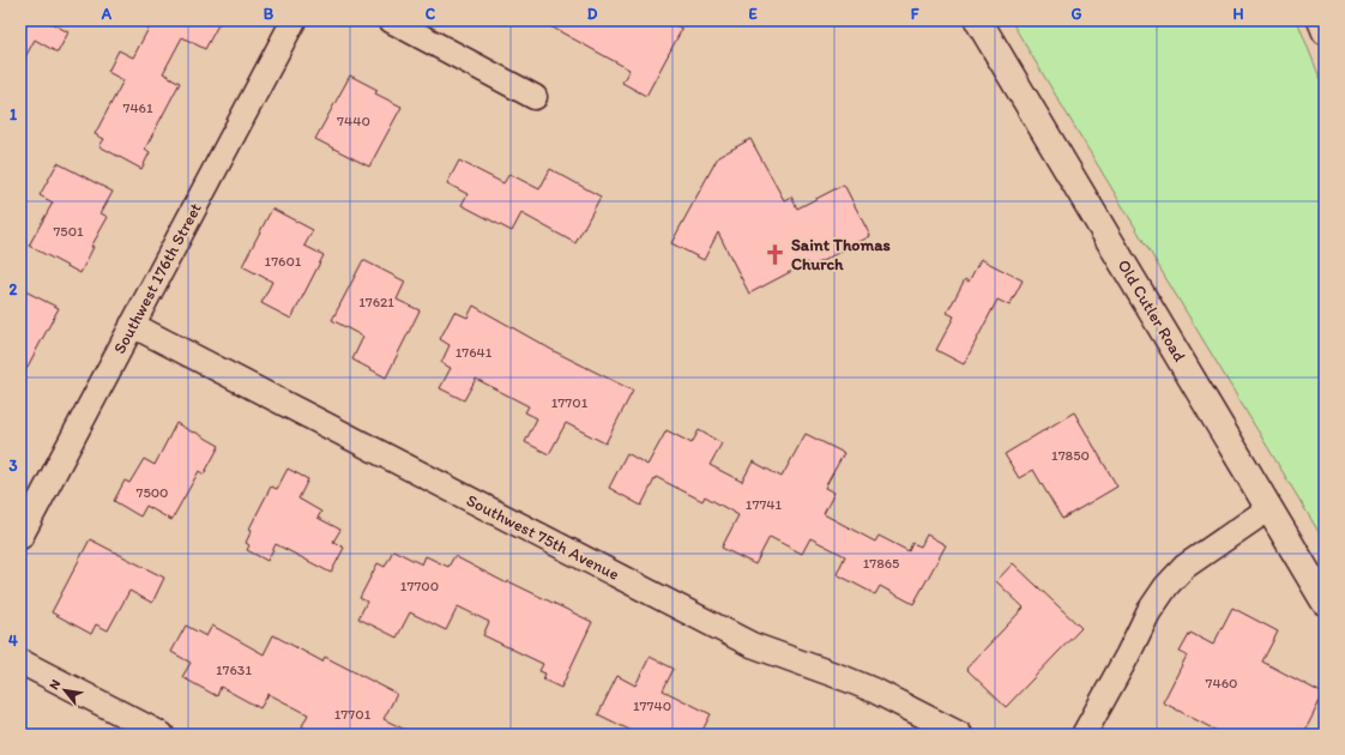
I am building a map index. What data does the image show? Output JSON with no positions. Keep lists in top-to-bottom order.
{
  "streets": {
    "main road": ["Old Cutler Road"],
    "street": ["Southwest 176th Street", "Southwest 75th Avenue"]
  },
  "crossings": [
    ["Southwest 176th Street", "Southwest 75th Avenue"]
  ],
  "places": {
    "church": ["Saint Thomas Church"]
  },
  "house_numbers": [
    "7461",
    "7440",
    "7501",
    "17601",
    "17621",
    "17641",
    "17701",
    "17850",
    "7500",
    "17741",
    "17865",
    "17700",
    "17631",
    "7460",
    "17740",
    "17701"
  ],
  "north": "top left",
  "grid": {
    "columns": [
      "A",
      "B",
      "C",
      "D",
      "E",
      "F",
      "G",
      "H"
    ],
    "rows": [
      "1",
      "2",
      "3",
      "4"
    ]
  }
}
